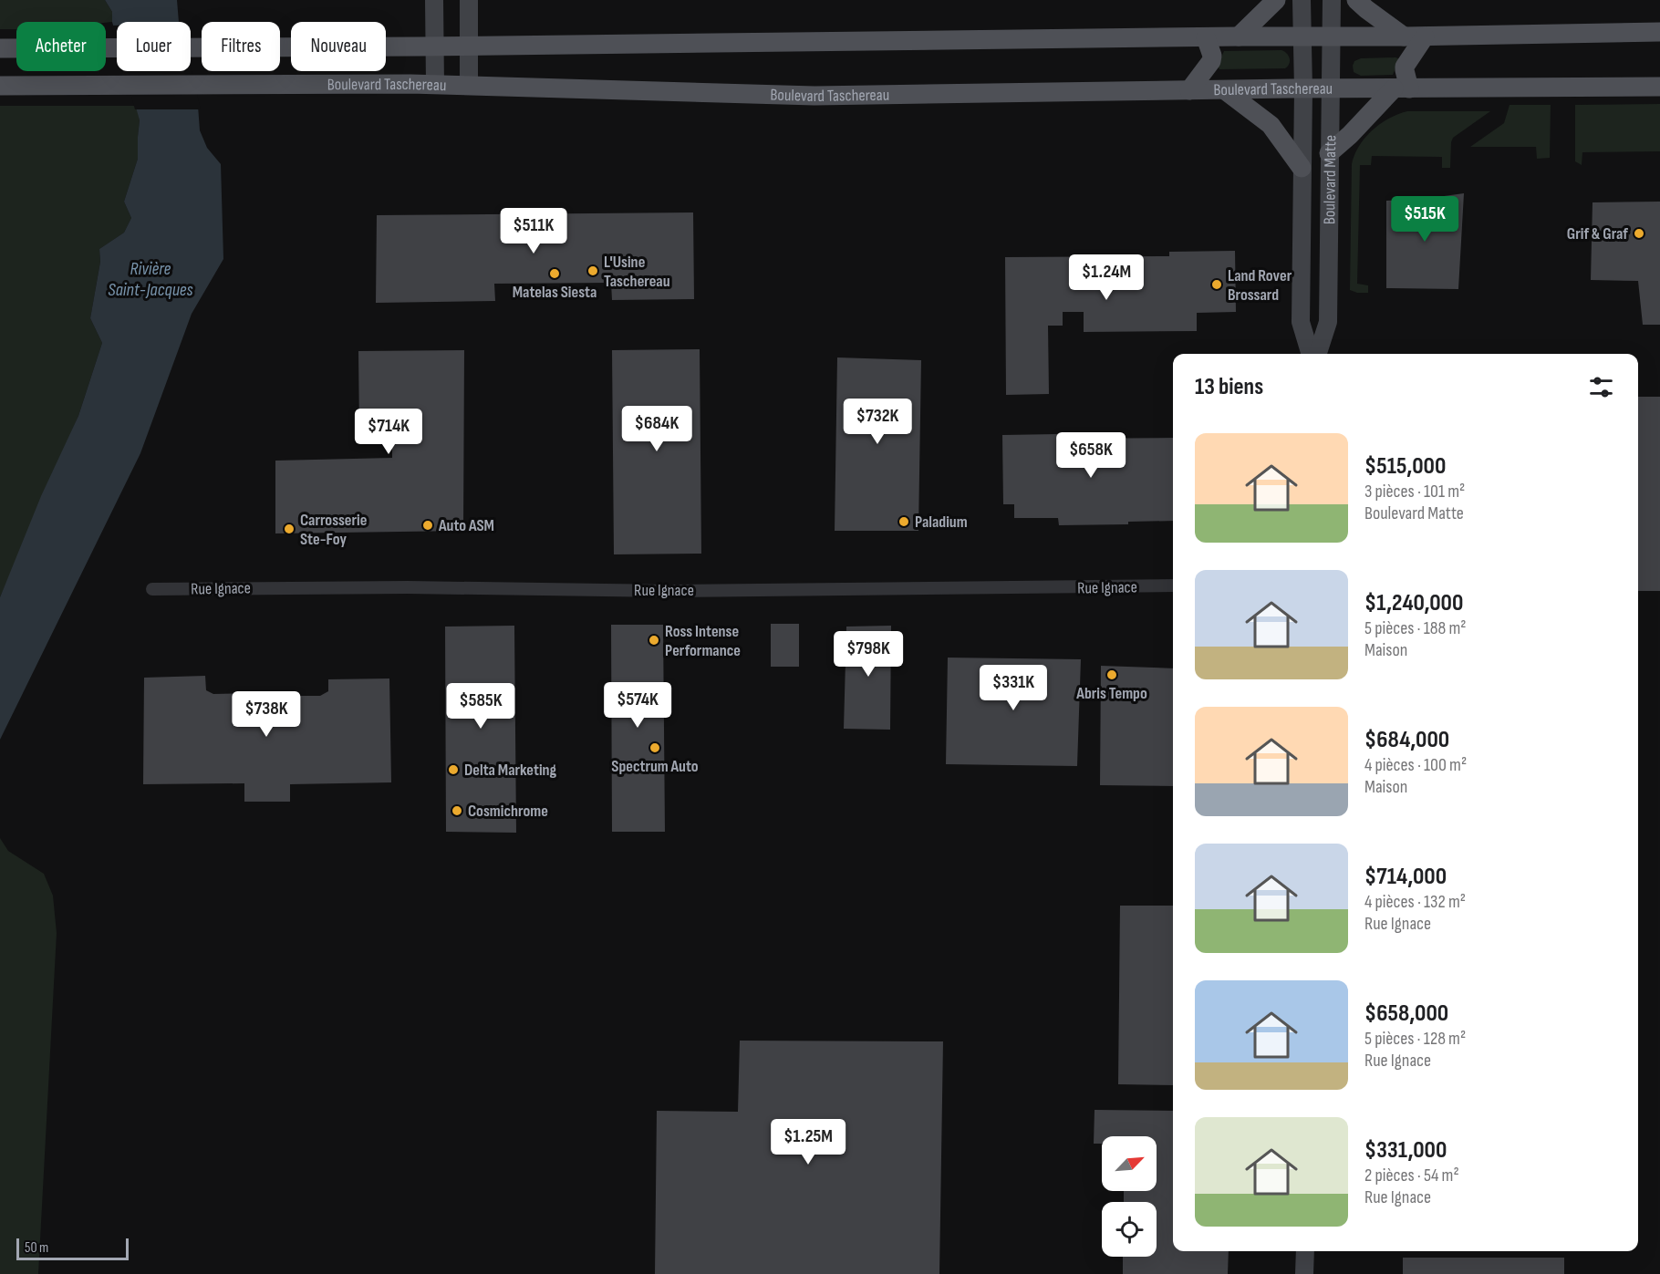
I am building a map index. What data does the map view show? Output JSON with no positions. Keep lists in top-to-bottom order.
{
  "streets": {
    "main road": ["Boulevard Taschereau", "Boulevard Matte"],
    "street": ["Rue Ignace"]
  },
  "crossings": [
    ["Boulevard Taschereau", "Boulevard Matte"]
  ],
  "water": ["Rivière Saint-Jacques"],
  "places": [
    "Grif & Graf",
    "L'Usine Taschereau",
    "Matelas Siesta",
    "Land Rover Brossard",
    "Paladium",
    "Auto ASM",
    "Carrosserie Ste-Foy",
    "Ross Intense Performance",
    "Abris Tempo",
    "Spectrum Auto",
    "Delta Marketing",
    "Cosmichrome"
  ],
  "scale_bar": "50 m",
  "north": "top right",
  "page": {
    "chip": [
      "Acheter",
      "Louer",
      "Filtres",
      "Nouveau"
    ],
    "price": [
      "$515K",
      "$511K",
      "$1.24M",
      "$732K",
      "$684K",
      "$714K",
      "$658K",
      "$798K",
      "$331K",
      "$574K",
      "$585K",
      "$738K",
      "$1.25M"
    ],
    "heading": "13 biens",
    "list": [
      {
        "name": "$515,000",
        "note": "3 pièces · 101 m² · Boulevard Matte"
      },
      {
        "name": "$1,240,000",
        "note": "5 pièces · 188 m² · Maison"
      },
      {
        "name": "$684,000",
        "note": "4 pièces · 100 m² · Maison"
      },
      {
        "name": "$714,000",
        "note": "4 pièces · 132 m² · Rue Ignace"
      },
      {
        "name": "$658,000",
        "note": "5 pièces · 128 m² · Rue Ignace"
      },
      {
        "name": "$331,000",
        "note": "2 pièces · 54 m² · Rue Ignace"
      }
    ],
    "scale": "50 m"
  }
}
